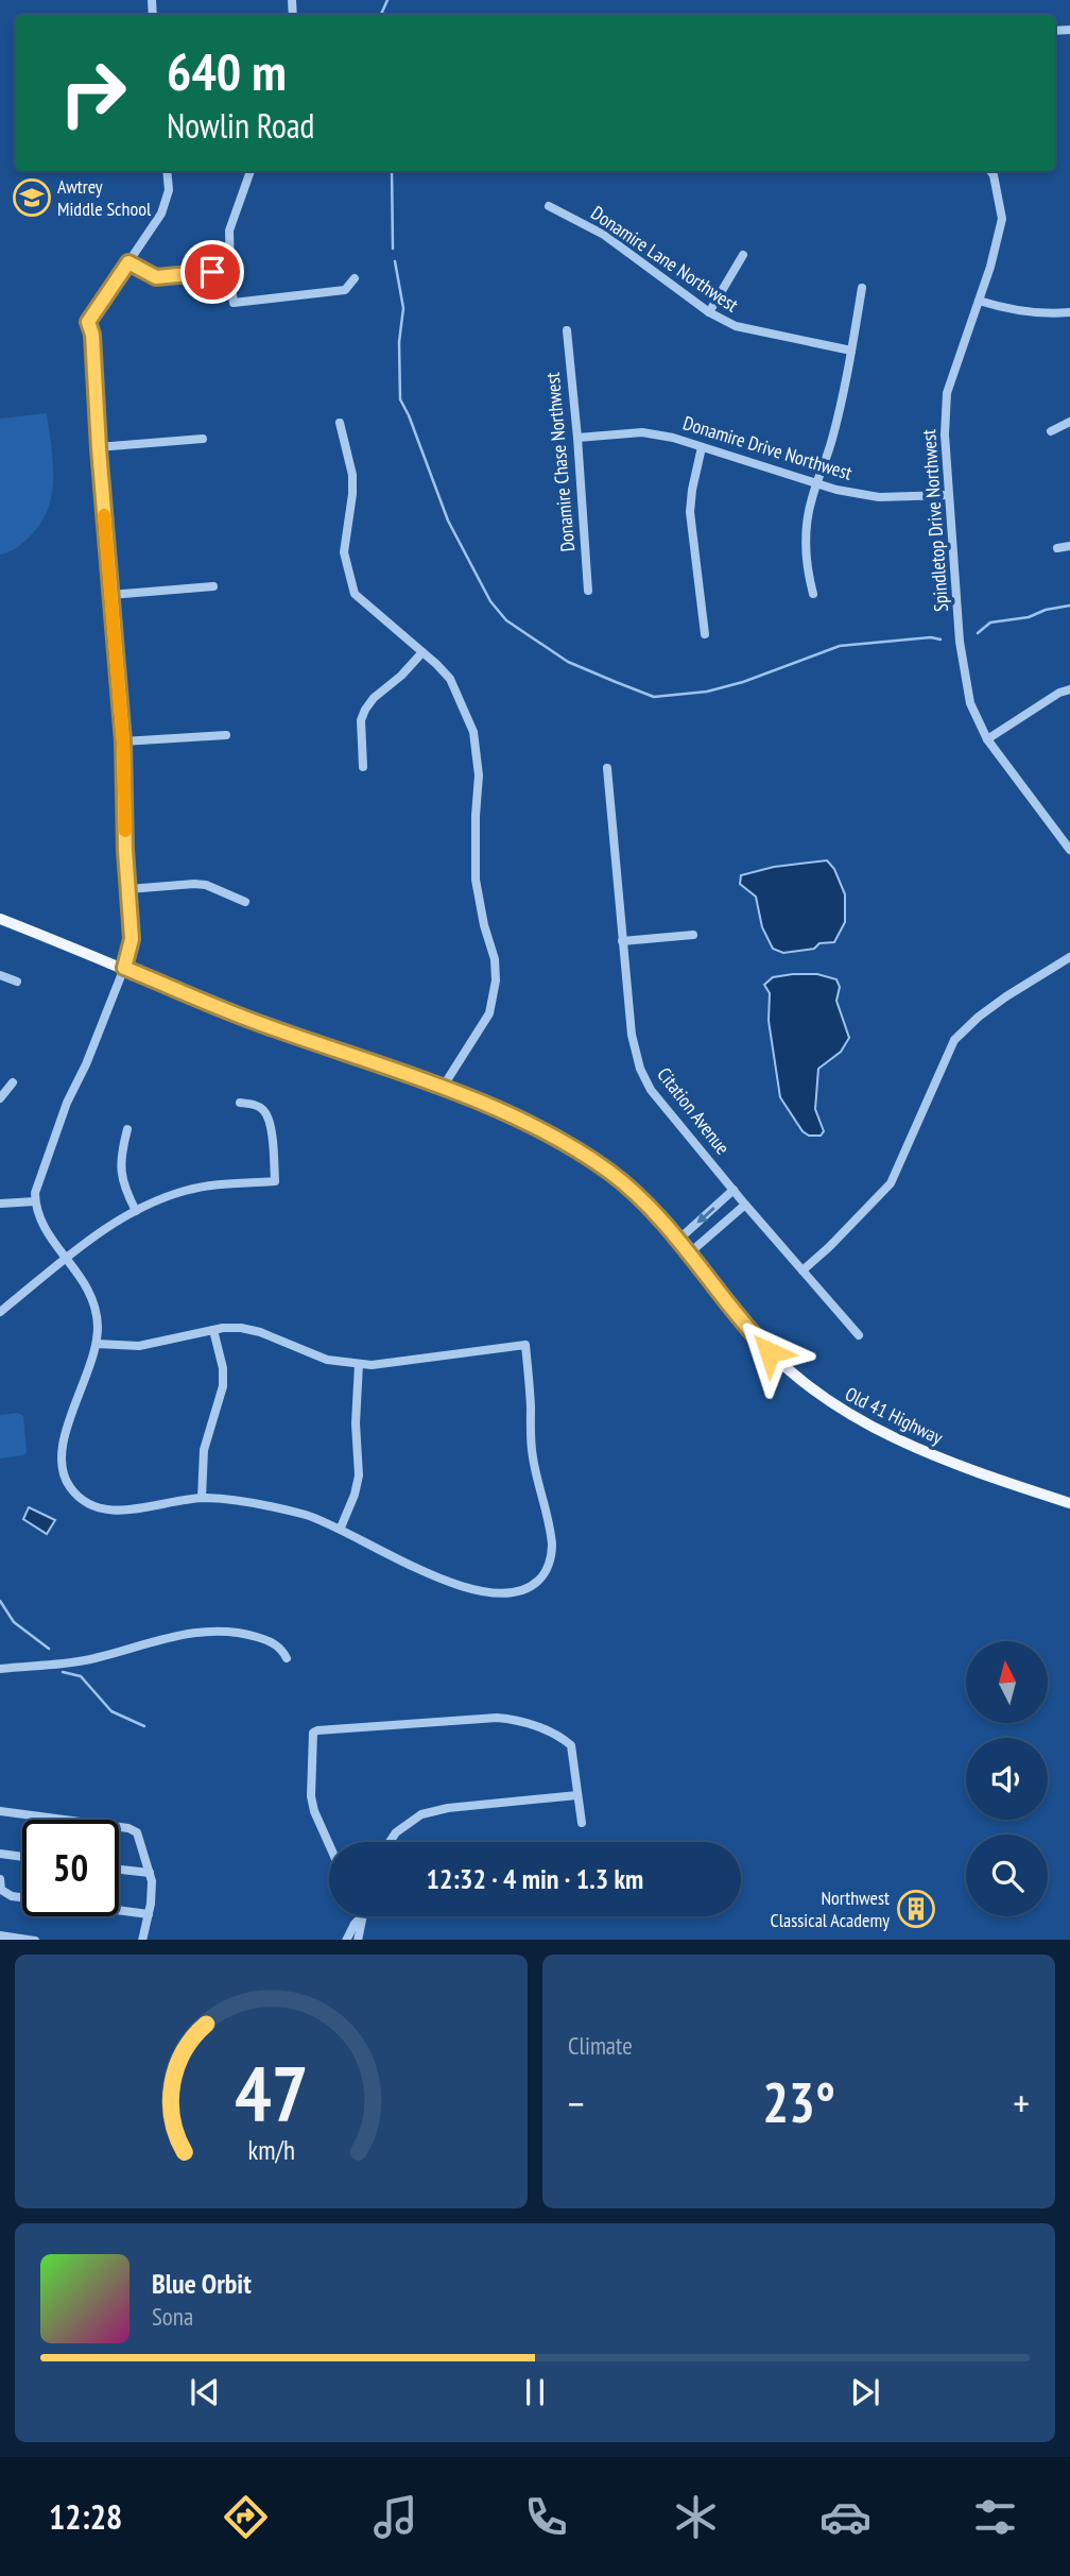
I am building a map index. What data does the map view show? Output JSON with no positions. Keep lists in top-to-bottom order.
{
  "streets": {
    "main road": ["Old 41 Highway"],
    "street": [
      "Donamire Lane Northwest",
      "Donamire Drive Northwest",
      "Donamire Chase Northwest",
      "Spindletop Drive Northwest",
      "Citation Avenue"
    ]
  },
  "crossings": [
    ["Donamire Drive Northwest", "Donamire Chase Northwest"],
    ["Donamire Drive Northwest", "Spindletop Drive Northwest"]
  ],
  "places": {
    "school or university": ["Awtrey Middle School"],
    "building": ["Northwest Classical Academy"]
  },
  "north": "top",
  "page": {
    "turn": ["640 m", "Nowlin Road"],
    "limit": "50",
    "trip": "12:32 · 4 min · 1.3 km",
    "tile": "Climate",
    "heat": ["−", "23°", "+"],
    "song": ["Blue Orbit", "Sona"],
    "tabs": "12:28",
    "gauge": ["47", "km/h"]
  }
}
